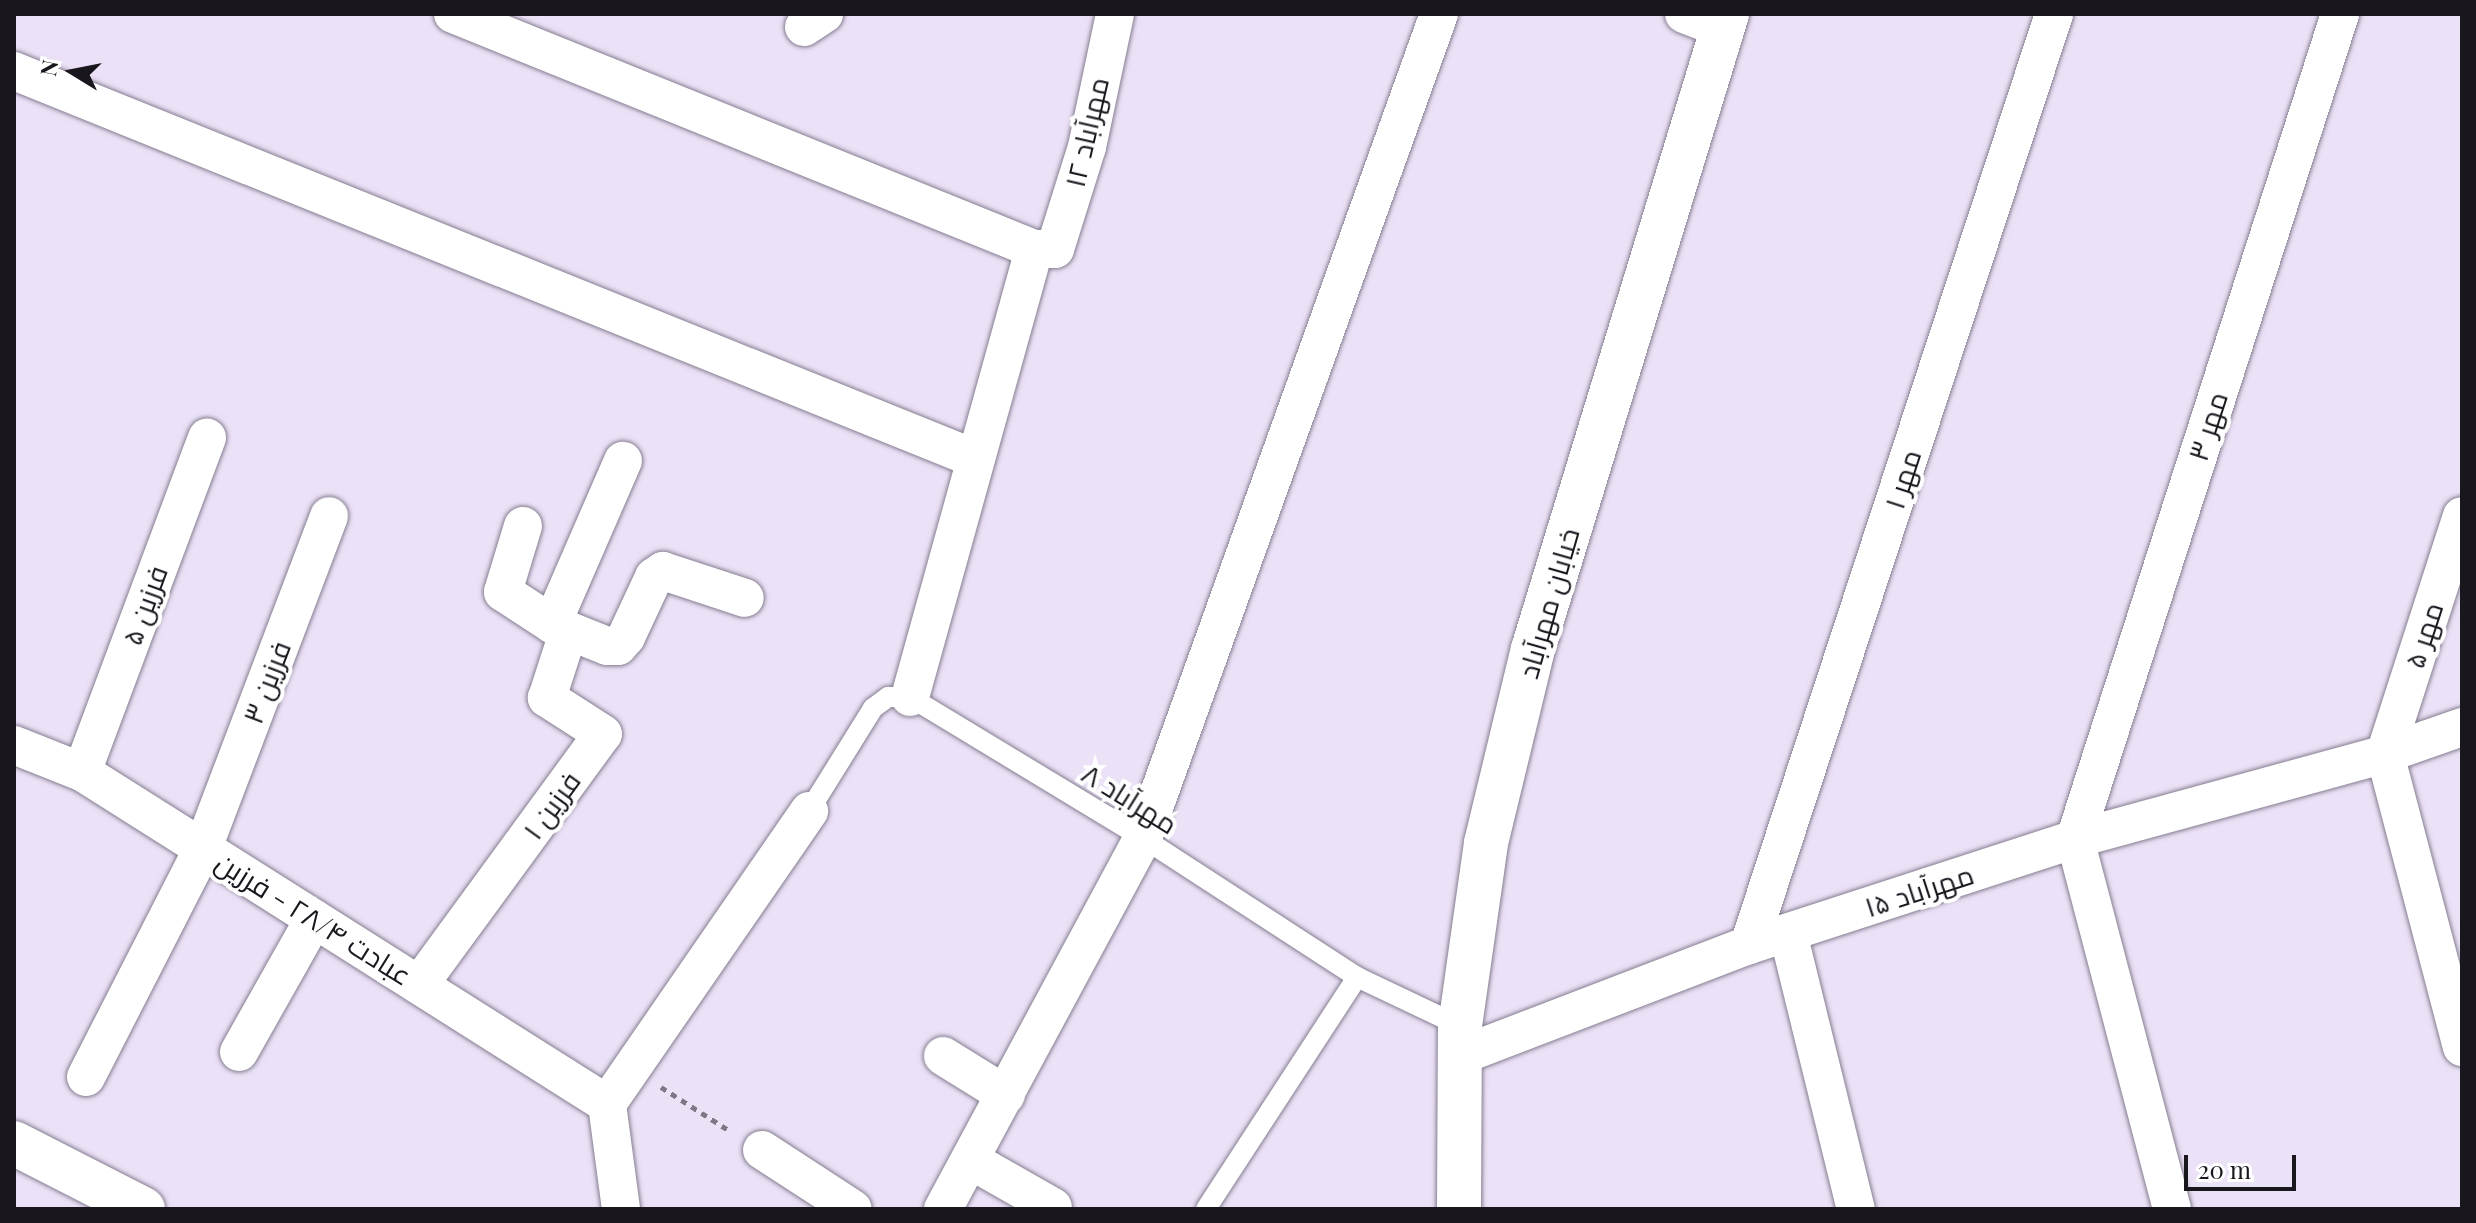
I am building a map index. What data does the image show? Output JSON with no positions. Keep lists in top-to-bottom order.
{
  "streets": {
    "street": [
      "مهرآباد ۱۲",
      "مهر ۳",
      "مهر ۱",
      "خیابان مهرآباد",
      "فرزین ۵",
      "مهر ۵",
      "فرزین ۳",
      "فرزین ۱",
      "مهرآباد ۱۵",
      "عبادت ۲۸/۴ - فرزین"
    ],
    "lane": ["مهرآباد ۸"]
  },
  "crossings": [
    ["مهرآباد ۱۲", "مهرآباد ۸"],
    ["مهر ۳", "مهرآباد ۱۵"],
    ["مهر ۱", "مهرآباد ۱۵"],
    ["خیابان مهرآباد", "مهرآباد ۸"],
    ["خیابان مهرآباد", "مهرآباد ۱۵"],
    ["فرزین ۵", "عبادت ۲۸/۴ - فرزین"],
    ["مهر ۵", "مهرآباد ۱۵"],
    ["فرزین ۳", "عبادت ۲۸/۴ - فرزین"],
    ["مهرآباد ۸", "مهرآباد ۱۵"],
    ["فرزین ۱", "عبادت ۲۸/۴ - فرزین"]
  ],
  "scale_bar": "20 m",
  "north": "left"
}
